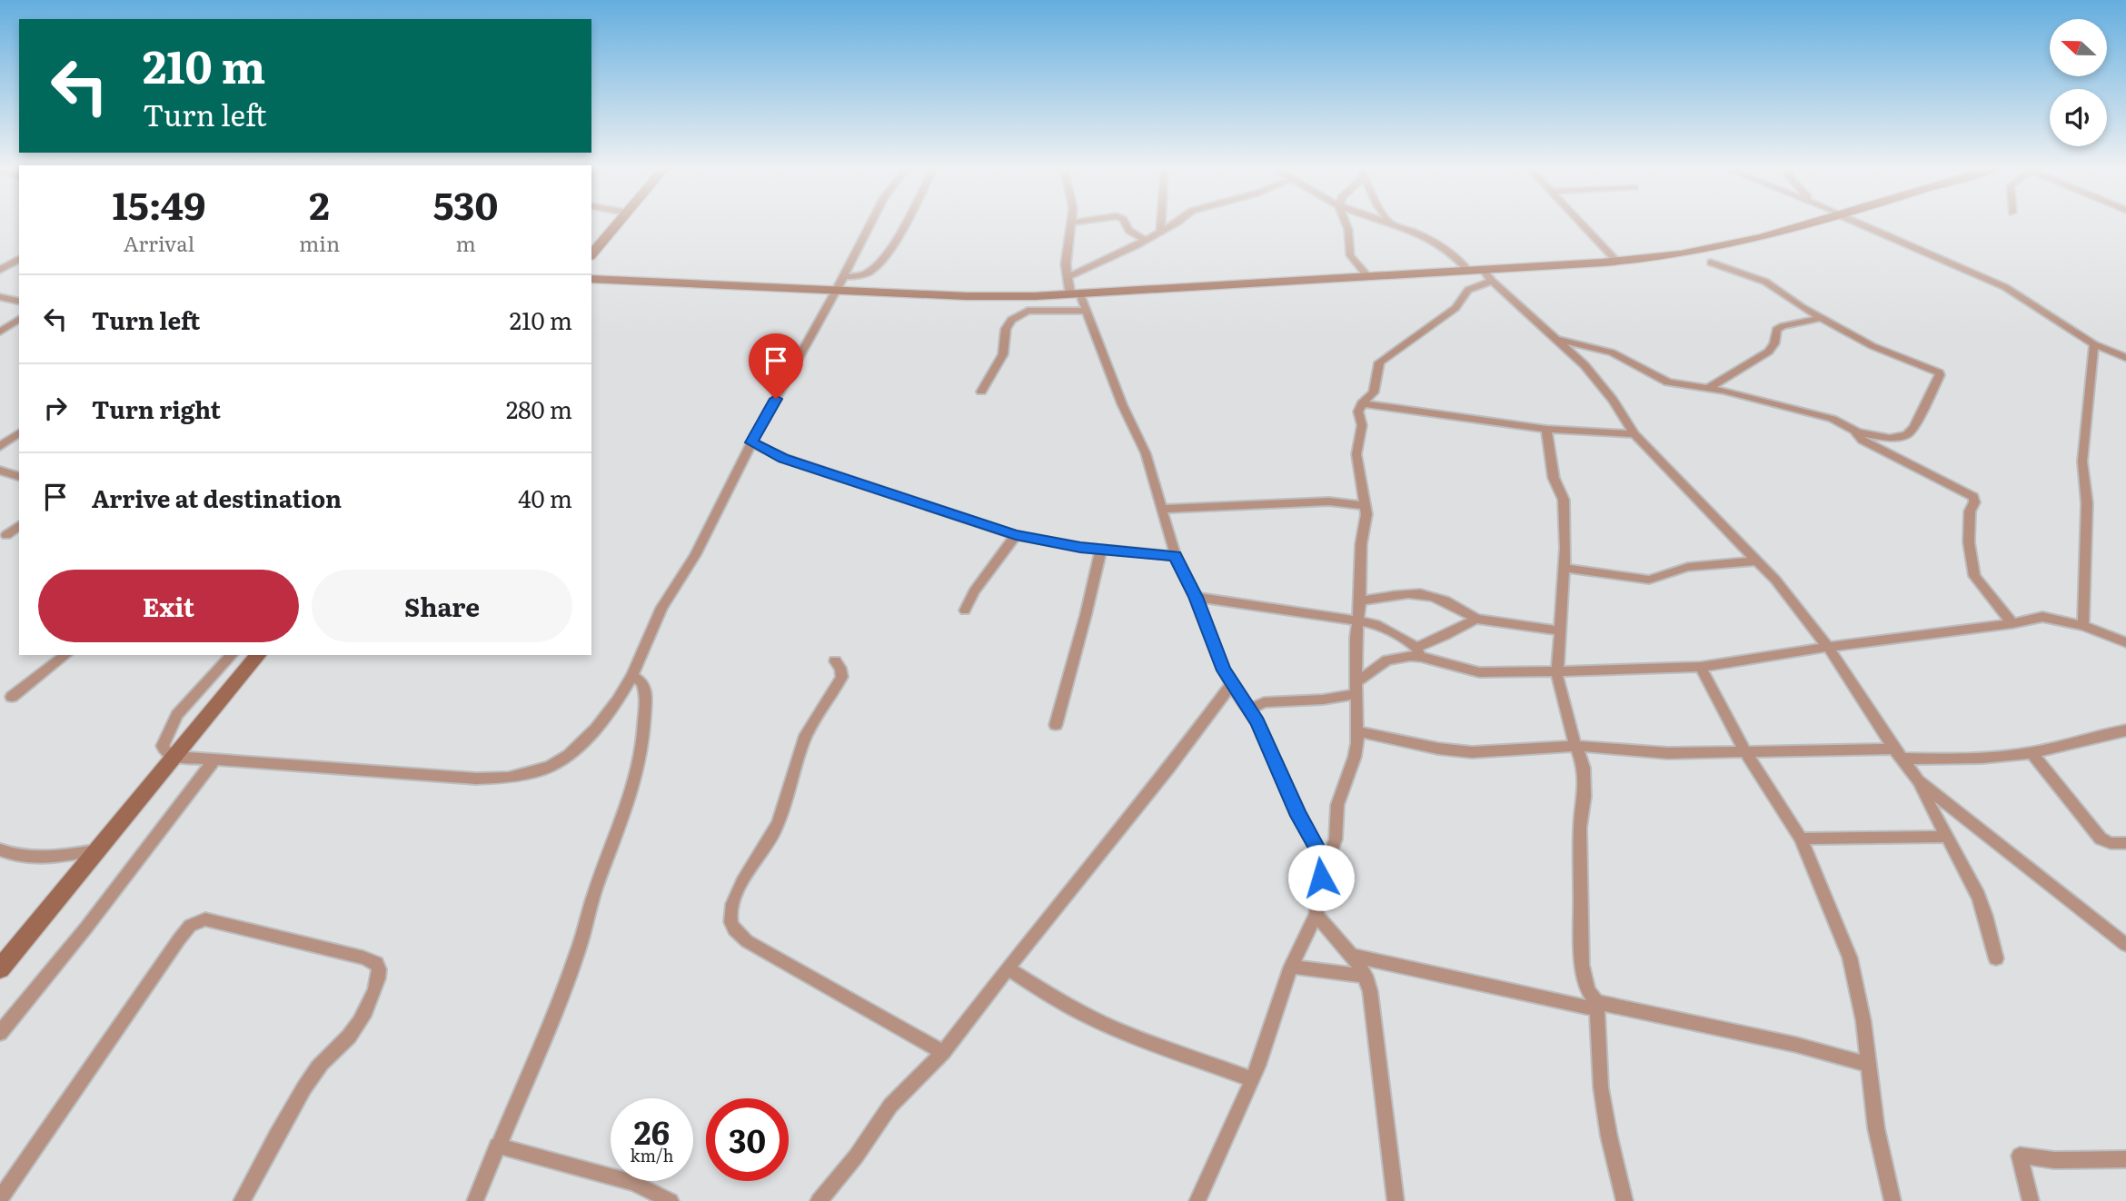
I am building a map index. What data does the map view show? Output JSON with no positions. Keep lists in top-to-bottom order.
{
  "north": "left",
  "page": {
    "turn": ["210 m", "Turn left"],
    "eta": [
      "15:49",
      "Arrival",
      "2",
      "min",
      "530",
      "m"
    ],
    "list": [
      {
        "name": "Turn left",
        "value": "210 m"
      },
      {
        "name": "Turn right",
        "value": "280 m"
      },
      {
        "name": "Arrive at destination",
        "value": "40 m"
      }
    ],
    "buttons": ["Exit", "Share"],
    "speed": "26 km/h",
    "limit": "30"
  }
}
